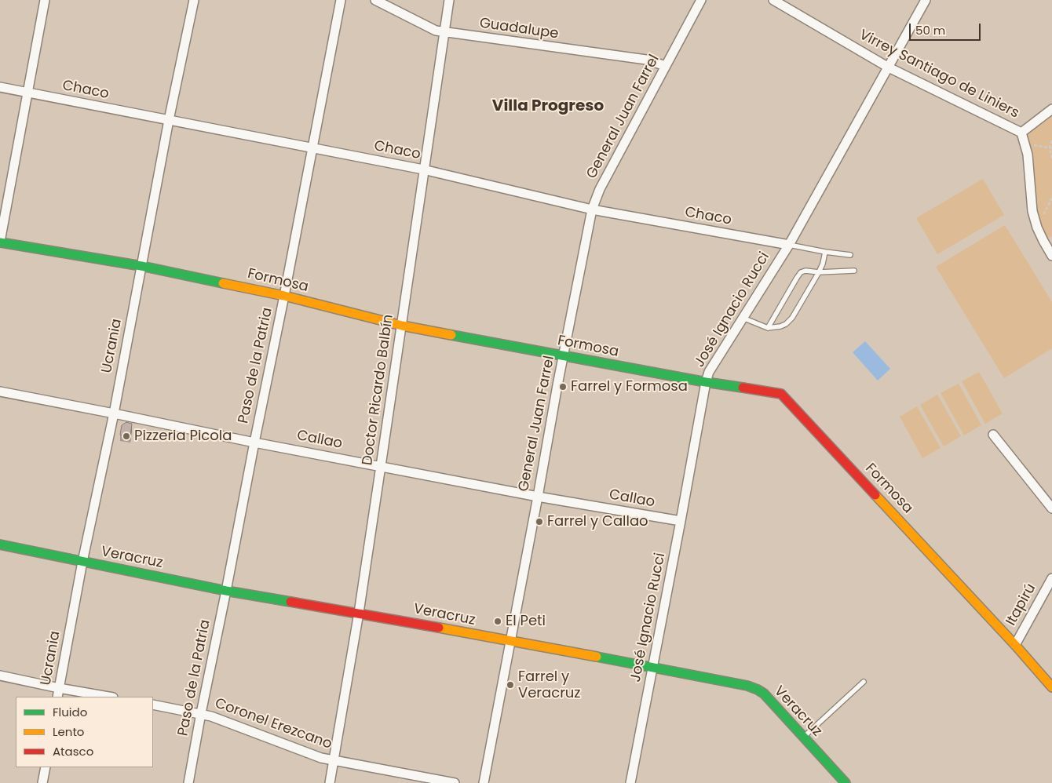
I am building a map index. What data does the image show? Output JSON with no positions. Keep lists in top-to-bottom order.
{
  "streets": {
    "street": [
      "Guadalupe",
      "Virrey Santiago de Liniers",
      "Chaco",
      "General Juan Farrel",
      "Formosa",
      "José Ignacio Rucci",
      "Ucrania",
      "Paso de la Patria",
      "Doctor Ricardo Balbín",
      "Callao",
      "Veracruz",
      "Itapirú",
      "Coronel Erezcano"
    ]
  },
  "crossings": [
    ["Guadalupe", "General Juan Farrel"],
    ["Guadalupe", "Doctor Ricardo Balbín"],
    ["Virrey Santiago de Liniers", "José Ignacio Rucci"],
    ["Chaco", "General Juan Farrel"],
    ["Chaco", "José Ignacio Rucci"],
    ["Chaco", "Ucrania"],
    ["Chaco", "Paso de la Patria"],
    ["Chaco", "Doctor Ricardo Balbín"],
    ["General Juan Farrel", "Formosa"],
    ["General Juan Farrel", "Callao"],
    ["General Juan Farrel", "Veracruz"],
    ["Formosa", "José Ignacio Rucci"],
    ["Formosa", "Ucrania"],
    ["Formosa", "Paso de la Patria"],
    ["Formosa", "Doctor Ricardo Balbín"],
    ["Formosa", "Itapirú"],
    ["José Ignacio Rucci", "Callao"],
    ["José Ignacio Rucci", "Veracruz"],
    ["Ucrania", "Callao"],
    ["Ucrania", "Veracruz"],
    ["Paso de la Patria", "Callao"],
    ["Paso de la Patria", "Veracruz"],
    ["Paso de la Patria", "Coronel Erezcano"],
    ["Doctor Ricardo Balbín", "Callao"],
    ["Doctor Ricardo Balbín", "Veracruz"],
    ["Doctor Ricardo Balbín", "Coronel Erezcano"]
  ],
  "districts": ["Villa Progreso"],
  "places": [
    "Farrel y Formosa",
    "Pizzeria Picola",
    "Farrel y Callao",
    "El Peti",
    "Farrel y Veracruz"
  ],
  "legend": ["Fluido", "Lento", "Atasco"],
  "scale_bar": "50 m"
}
